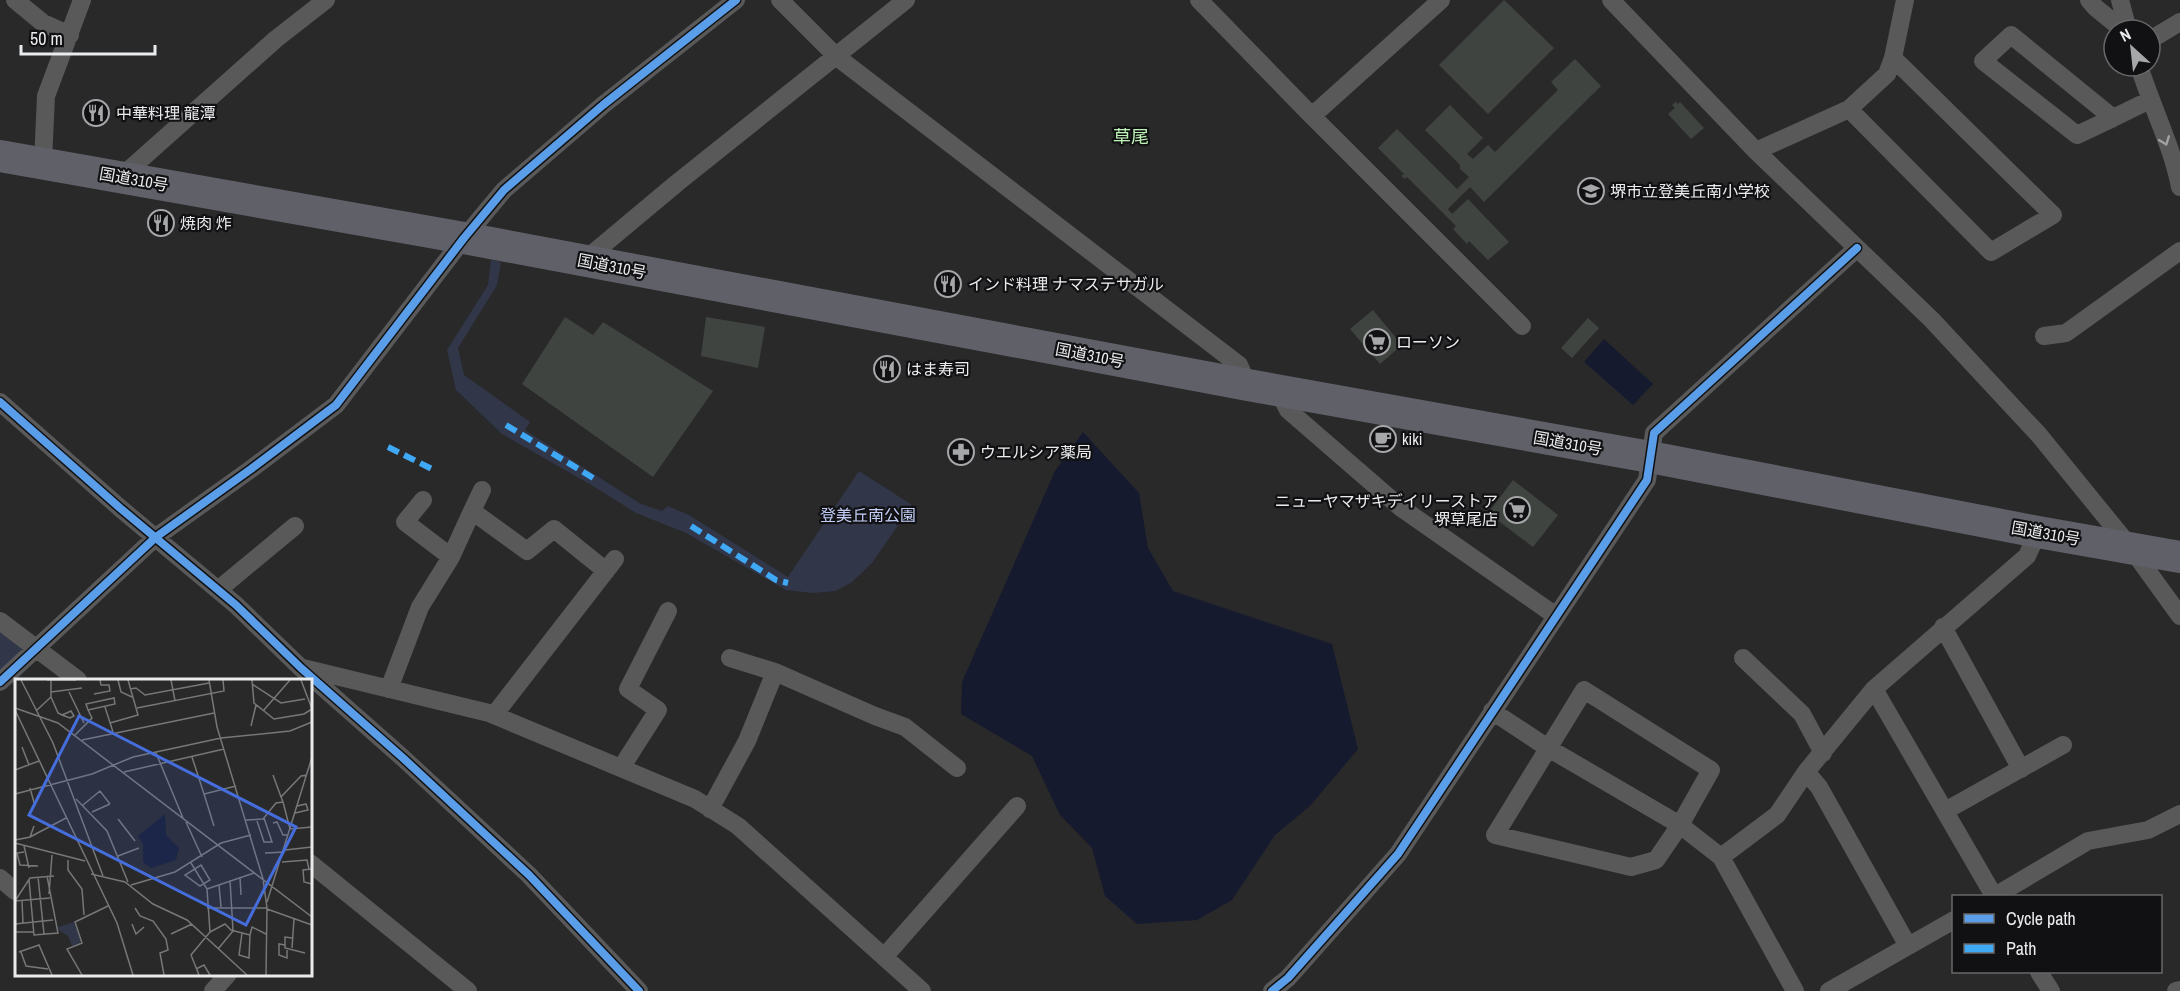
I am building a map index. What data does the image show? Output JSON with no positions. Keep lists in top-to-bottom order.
{
  "streets": {
    "highway": ["国道310号"]
  },
  "districts": ["草尾"],
  "parks": ["登美丘南公園"],
  "places": {
    "restaurant": [
      "中華料理 龍潭",
      "焼肉 炸",
      "インド料理 ナマステサガル",
      "はま寿司"
    ],
    "school or university": ["堺市立登美丘南小学校"],
    "supermarket": ["ローソン", "ニューヤマザキデイリーストア 堺草尾店"],
    "cafe": ["kiki"],
    "pharmacy": ["ウエルシア薬局"]
  },
  "legend": ["Cycle path", "Path"],
  "scale_bar": "50 m",
  "north": "top left"
}
